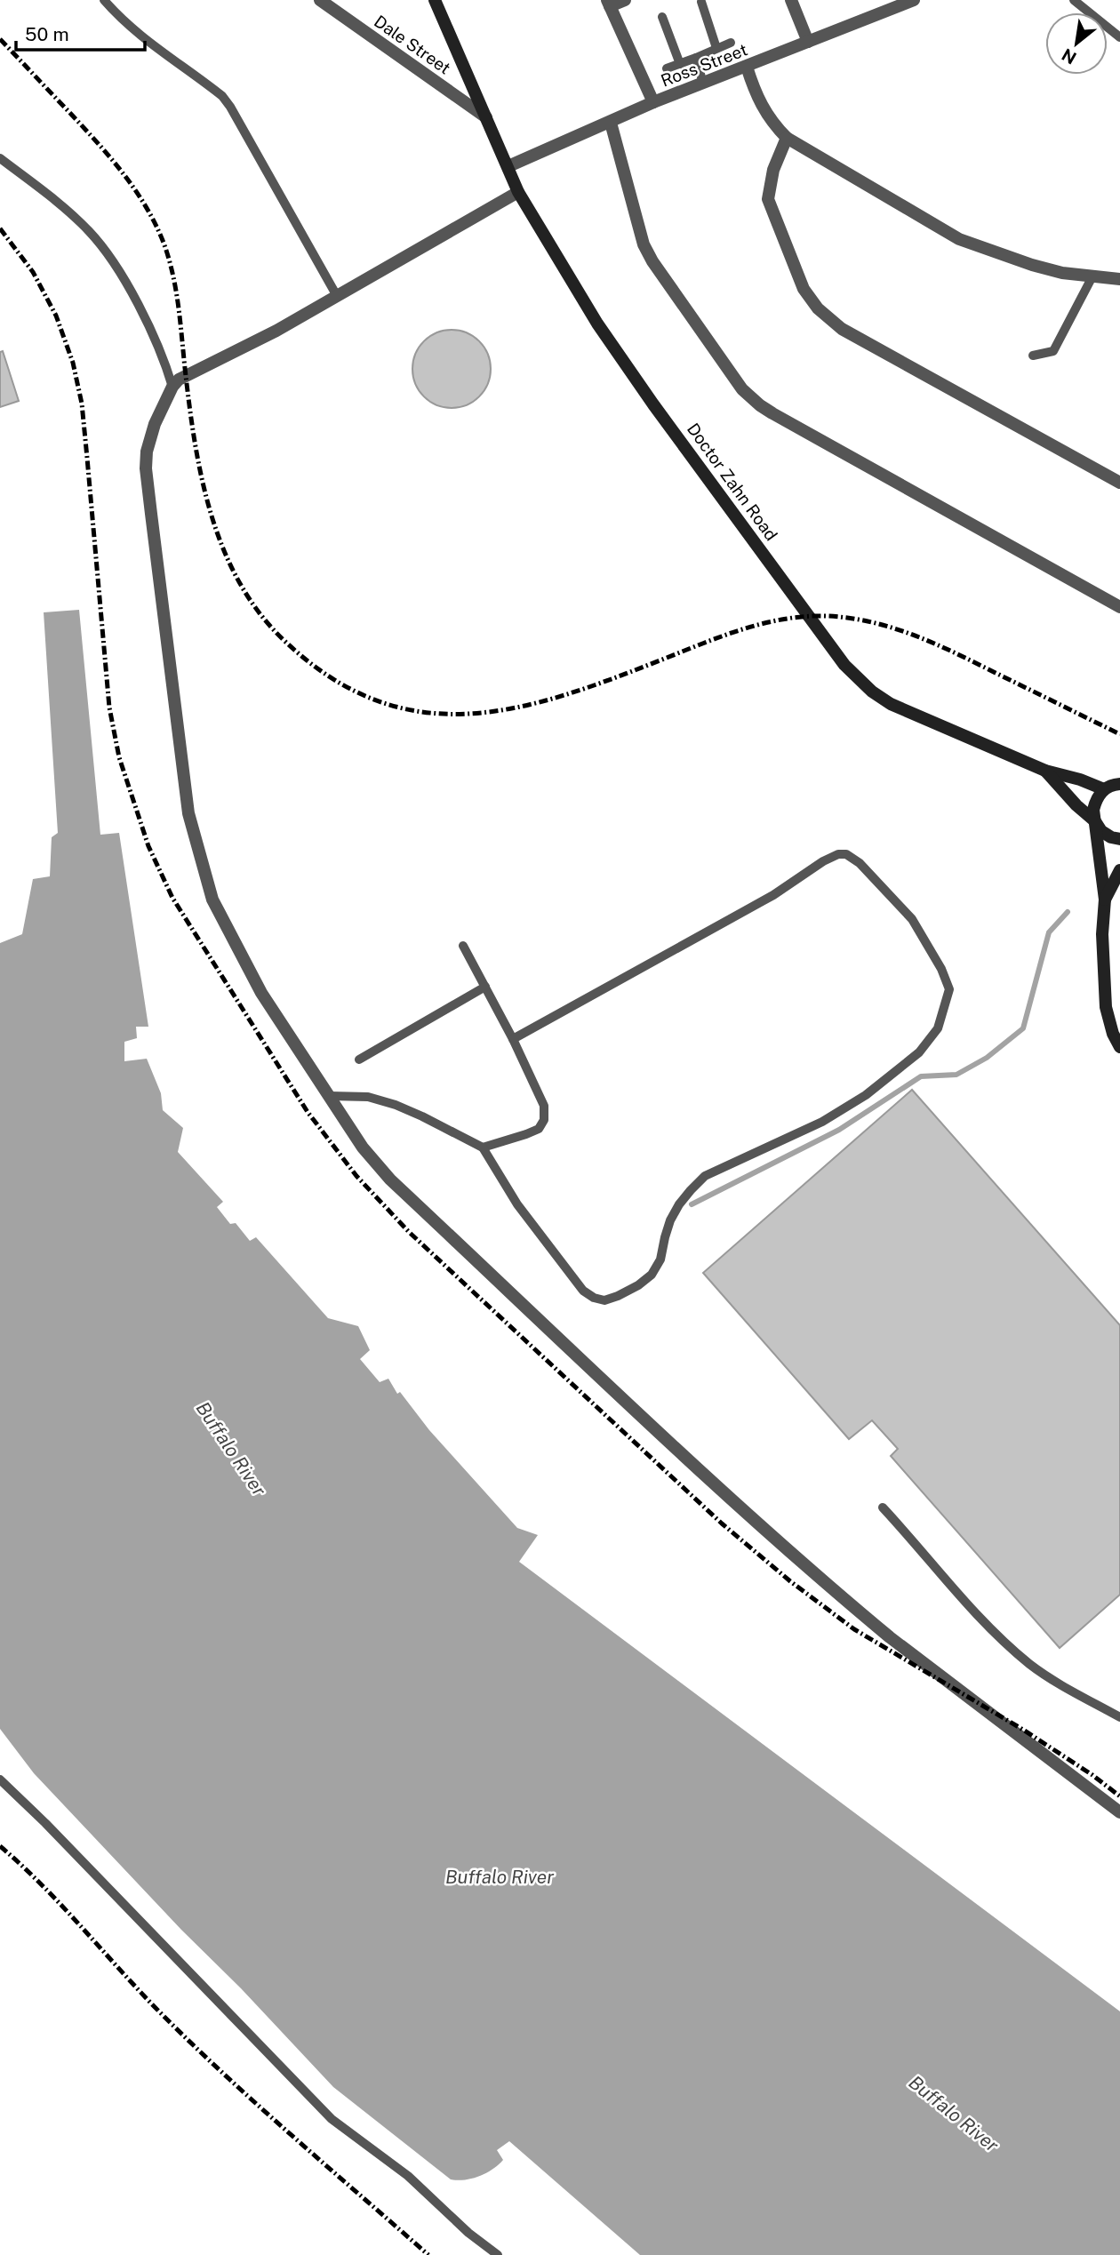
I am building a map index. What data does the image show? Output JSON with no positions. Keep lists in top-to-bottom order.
{
  "streets": {
    "street": ["Dale Street", "Ross Street", "Doctor Zahn Road"]
  },
  "crossings": [
    ["Dale Street", "Doctor Zahn Road"],
    ["Ross Street", "Doctor Zahn Road"]
  ],
  "water": ["Buffalo River"],
  "scale_bar": "50 m",
  "north": "bottom left"
}
